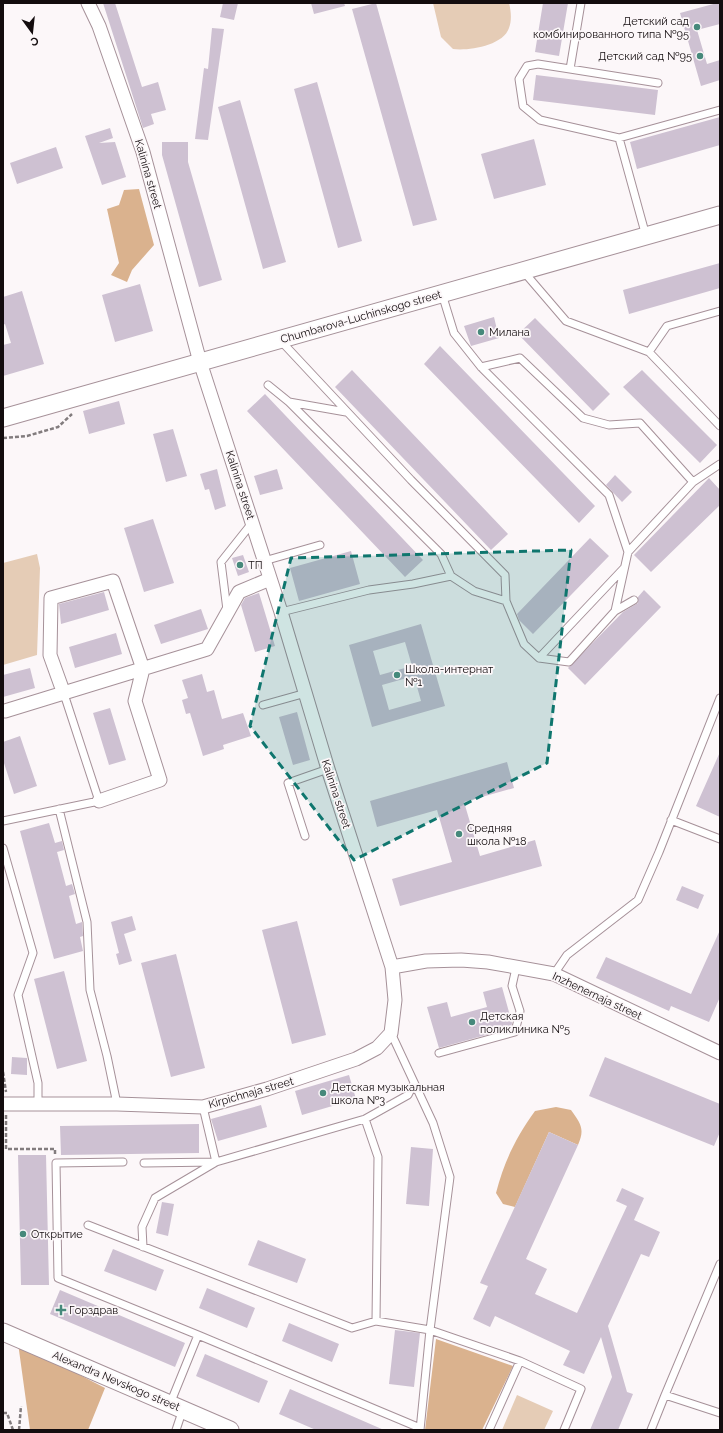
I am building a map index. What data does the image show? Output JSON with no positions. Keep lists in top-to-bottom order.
{
  "streets": {
    "street": [
      "Kalinina street",
      "Chumbarova-Luchinskogo street",
      "Inzhenernaja street",
      "Kirpichnaja street",
      "Alexandra Nevskogo street"
    ]
  },
  "crossings": [
    ["Kalinina street", "Chumbarova-Luchinskogo street"],
    ["Kalinina street", "Inzhenernaja street"]
  ],
  "places": {
    "other": [
      "Детский сад комбинированного типа №95",
      "Детский сад №95",
      "Милана",
      "ТП",
      "Школа-интернат №1",
      "Средняя школа №18",
      "Детская поликлиника №5",
      "Детская музыкальная школа №3",
      "Открытие"
    ],
    "health": ["Горздрав"]
  },
  "north": "bottom"
}
